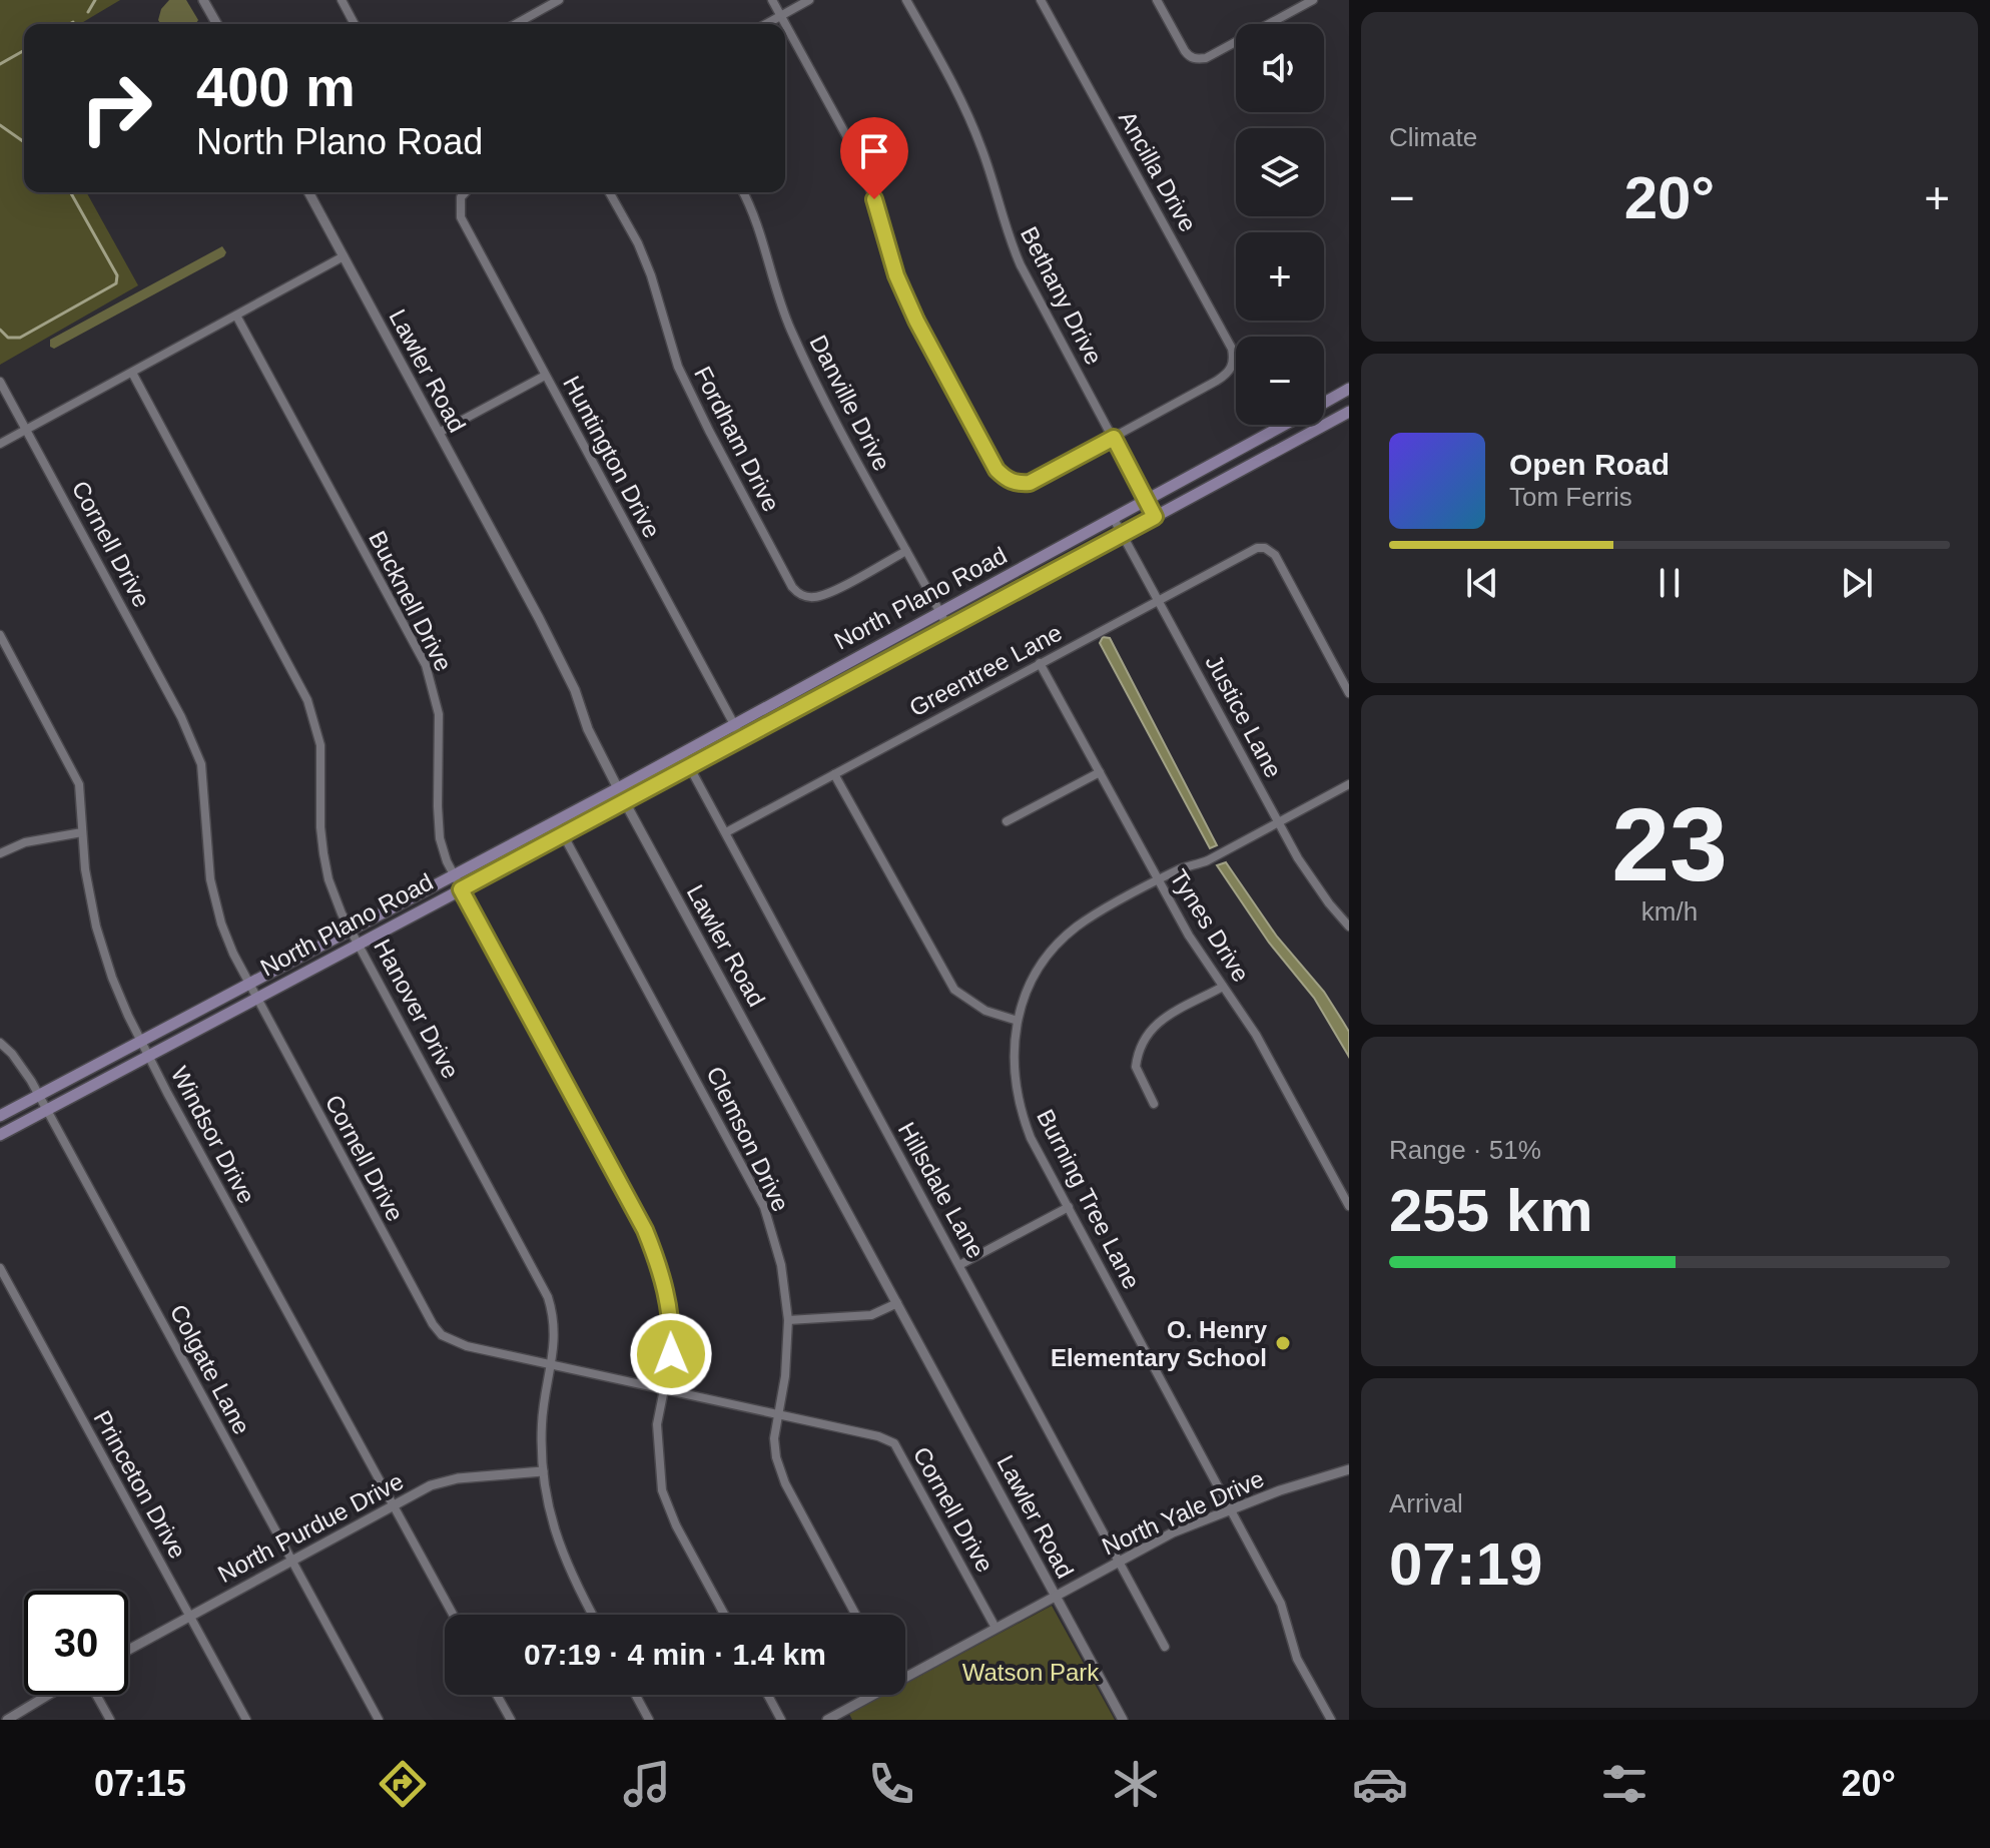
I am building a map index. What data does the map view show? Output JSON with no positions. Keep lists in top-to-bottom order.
{
  "streets": {
    "main road": ["North Plano Road"],
    "street": [
      "Ancilla Drive",
      "Bethany Drive",
      "Lawler Road",
      "Danville Drive",
      "Fordham Drive",
      "Huntington Drive",
      "Cornell Drive",
      "Bucknell Drive",
      "Greentree Lane",
      "Justice Lane",
      "Tynes Drive",
      "Hanover Drive",
      "Windsor Drive",
      "Clemson Drive",
      "Hillsdale Lane",
      "Burning Tree Lane",
      "Colgate Lane",
      "Princeton Drive",
      "North Yale Drive",
      "North Purdue Drive"
    ]
  },
  "crossings": [
    ["Ancilla Drive", "Bethany Drive"],
    ["Bethany Drive", "North Plano Road"],
    ["Lawler Road", "North Plano Road"],
    ["Lawler Road", "North Yale Drive"],
    ["Danville Drive", "Fordham Drive"],
    ["Danville Drive", "North Plano Road"],
    ["Huntington Drive", "North Plano Road"],
    ["Cornell Drive", "North Plano Road"],
    ["Cornell Drive", "Bucknell Drive"],
    ["Cornell Drive", "Hanover Drive"],
    ["Cornell Drive", "Clemson Drive"],
    ["Cornell Drive", "North Yale Drive"],
    ["North Plano Road", "Bucknell Drive"],
    ["North Plano Road", "Justice Lane"],
    ["North Plano Road", "Hanover Drive"],
    ["North Plano Road", "Windsor Drive"],
    ["North Plano Road", "Clemson Drive"],
    ["North Plano Road", "Hillsdale Lane"],
    ["North Plano Road", "Colgate Lane"],
    ["Greentree Lane", "Justice Lane"],
    ["Greentree Lane", "Tynes Drive"],
    ["Greentree Lane", "Hillsdale Lane"],
    ["Justice Lane", "Burning Tree Lane"],
    ["Tynes Drive", "Burning Tree Lane"],
    ["Hanover Drive", "North Purdue Drive"],
    ["Windsor Drive", "North Purdue Drive"],
    ["Hillsdale Lane", "North Yale Drive"],
    ["Burning Tree Lane", "North Yale Drive"],
    ["Colgate Lane", "North Purdue Drive"],
    ["Princeton Drive", "North Purdue Drive"]
  ],
  "parks": ["Watson Park"],
  "places": ["O. Henry Elementary School"],
  "page": {
    "tile": [
      "Climate",
      ["23", "km/h"],
      ["Range · 51%", "255 km"],
      ["Arrival", "07:19"]
    ],
    "map_buttons": ["+", "−"],
    "turn": ["400 m", "North Plano Road"],
    "heat": ["−", "20°", "+"],
    "song": ["Open Road", "Tom Ferris"],
    "limit": "30",
    "trip": "07:19 · 4 min · 1.4 km",
    "tabs": ["07:15", "20°"]
  }
}
